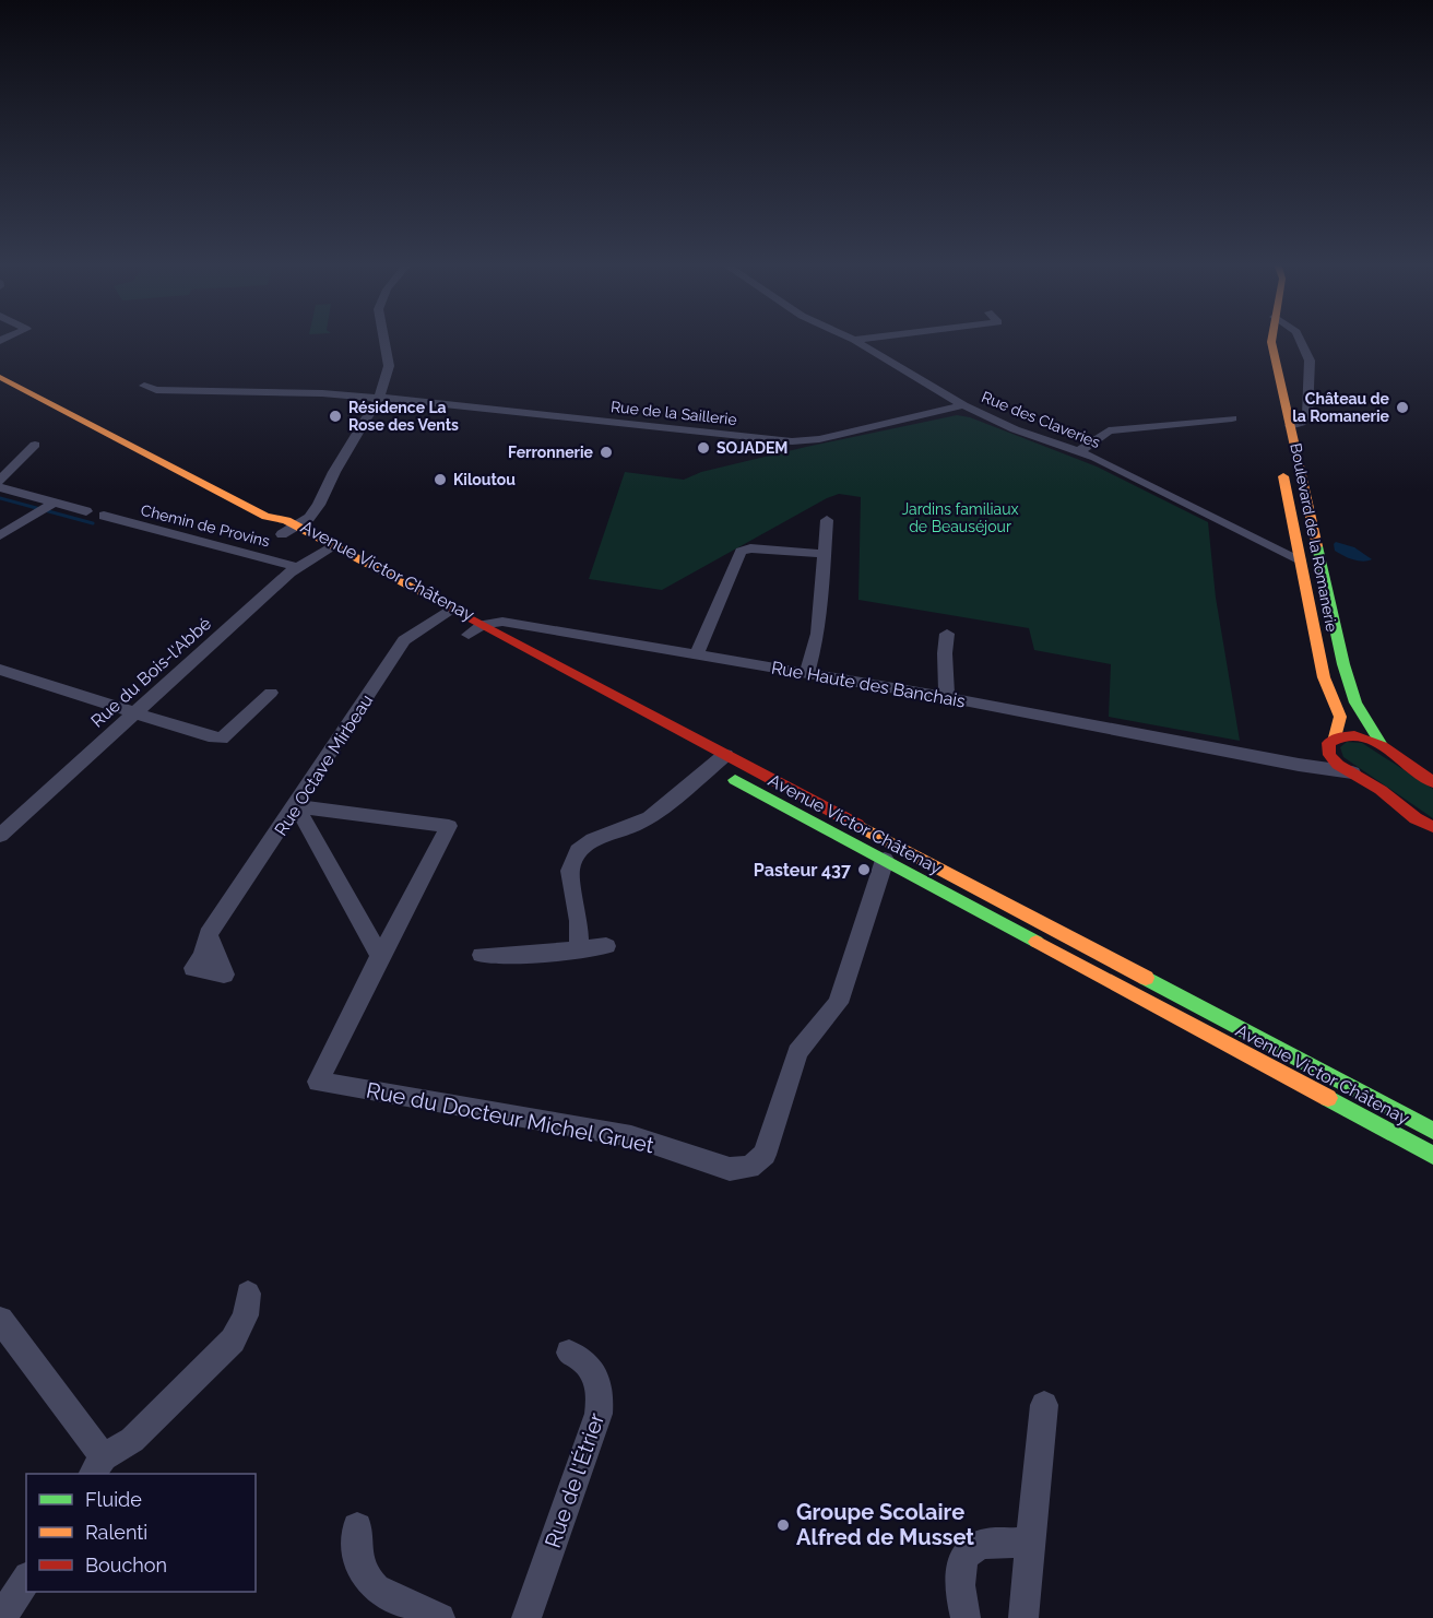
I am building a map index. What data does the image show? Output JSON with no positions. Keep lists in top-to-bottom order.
{
  "streets": {
    "street": [
      "Rue de la Saillerie",
      "Rue des Claveries",
      "Chemin de Provins",
      "Boulevard de la Romanerie",
      "Avenue Victor Châtenay",
      "Rue du Bois-l'Abbé",
      "Rue Haute des Banchais",
      "Rue Octave Mirbeau",
      "Rue du Docteur Michel Gruet",
      "Rue de l'Étrier"
    ]
  },
  "crossings": [
    ["Rue de la Saillerie", "Rue des Claveries"],
    ["Rue des Claveries", "Boulevard de la Romanerie"],
    ["Chemin de Provins", "Rue du Bois-l'Abbé"],
    ["Boulevard de la Romanerie", "Rue Haute des Banchais"],
    ["Avenue Victor Châtenay", "Rue du Bois-l'Abbé"],
    ["Avenue Victor Châtenay", "Rue Haute des Banchais"],
    ["Avenue Victor Châtenay", "Rue Octave Mirbeau"],
    ["Avenue Victor Châtenay", "Rue du Docteur Michel Gruet"],
    ["Rue Haute des Banchais", "Rue Octave Mirbeau"]
  ],
  "parks": ["Jardins familiaux de Beauséjour"],
  "places": [
    "Château de la Romanerie",
    "Résidence La Rose des Vents",
    "SOJADEM",
    "Ferronnerie",
    "Kiloutou",
    "Pasteur 437",
    "Groupe Scolaire Alfred de Musset"
  ],
  "legend": ["Fluide", "Ralenti", "Bouchon"]
}
